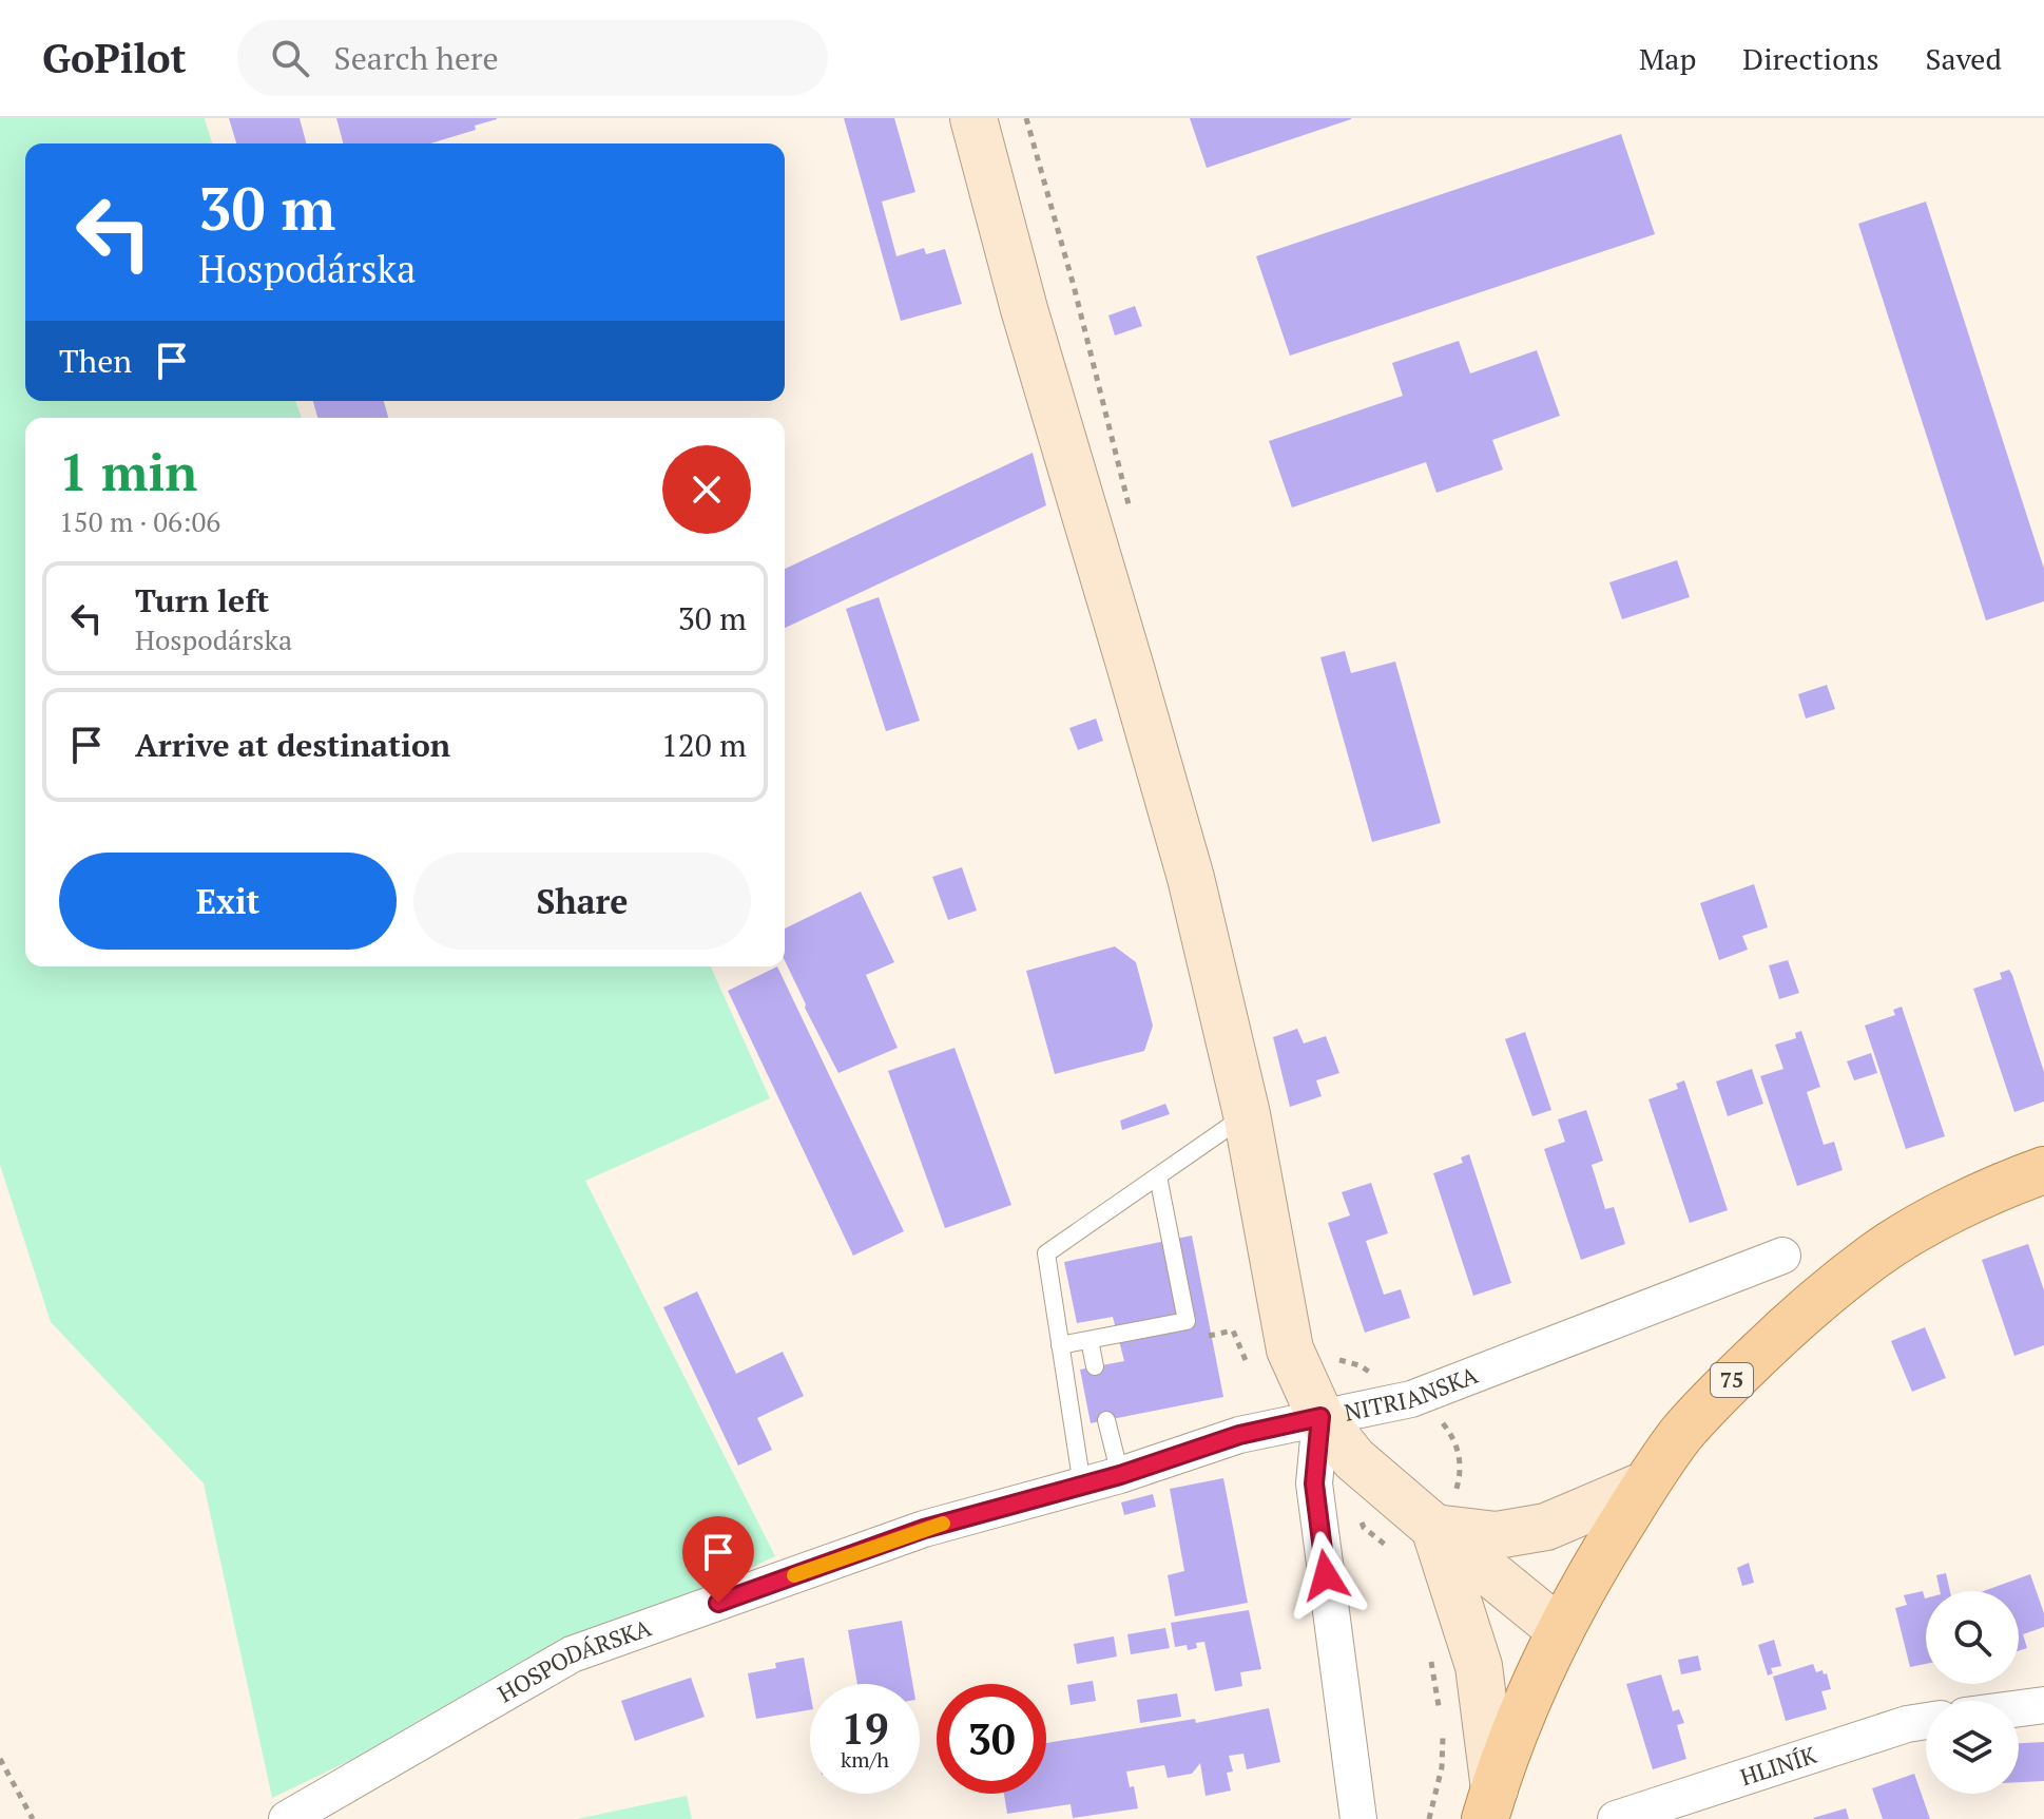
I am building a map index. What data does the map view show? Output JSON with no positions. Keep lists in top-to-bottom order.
{
  "streets": {
    "main road": ["75"],
    "street": ["NITRIANSKA", "HOSPODÁRSKA", "HLINÍK"]
  },
  "crossings": [
    ["NITRIANSKA", "HOSPODÁRSKA"]
  ],
  "page": {
    "header": "GoPilot",
    "search": "Search here",
    "nav": ["Map", "Directions", "Saved"],
    "turn": ["30 m", "Hospodárska"],
    "then": "Then",
    "heading": ["1 min", "150 m · 06:06"],
    "list": [
      {
        "name": "Turn left",
        "note": "Hospodárska",
        "value": "30 m"
      },
      {
        "name": "Arrive at destination",
        "value": "120 m"
      }
    ],
    "buttons": ["Exit", "Share"],
    "speed": "19 km/h",
    "limit": "30"
  }
}
